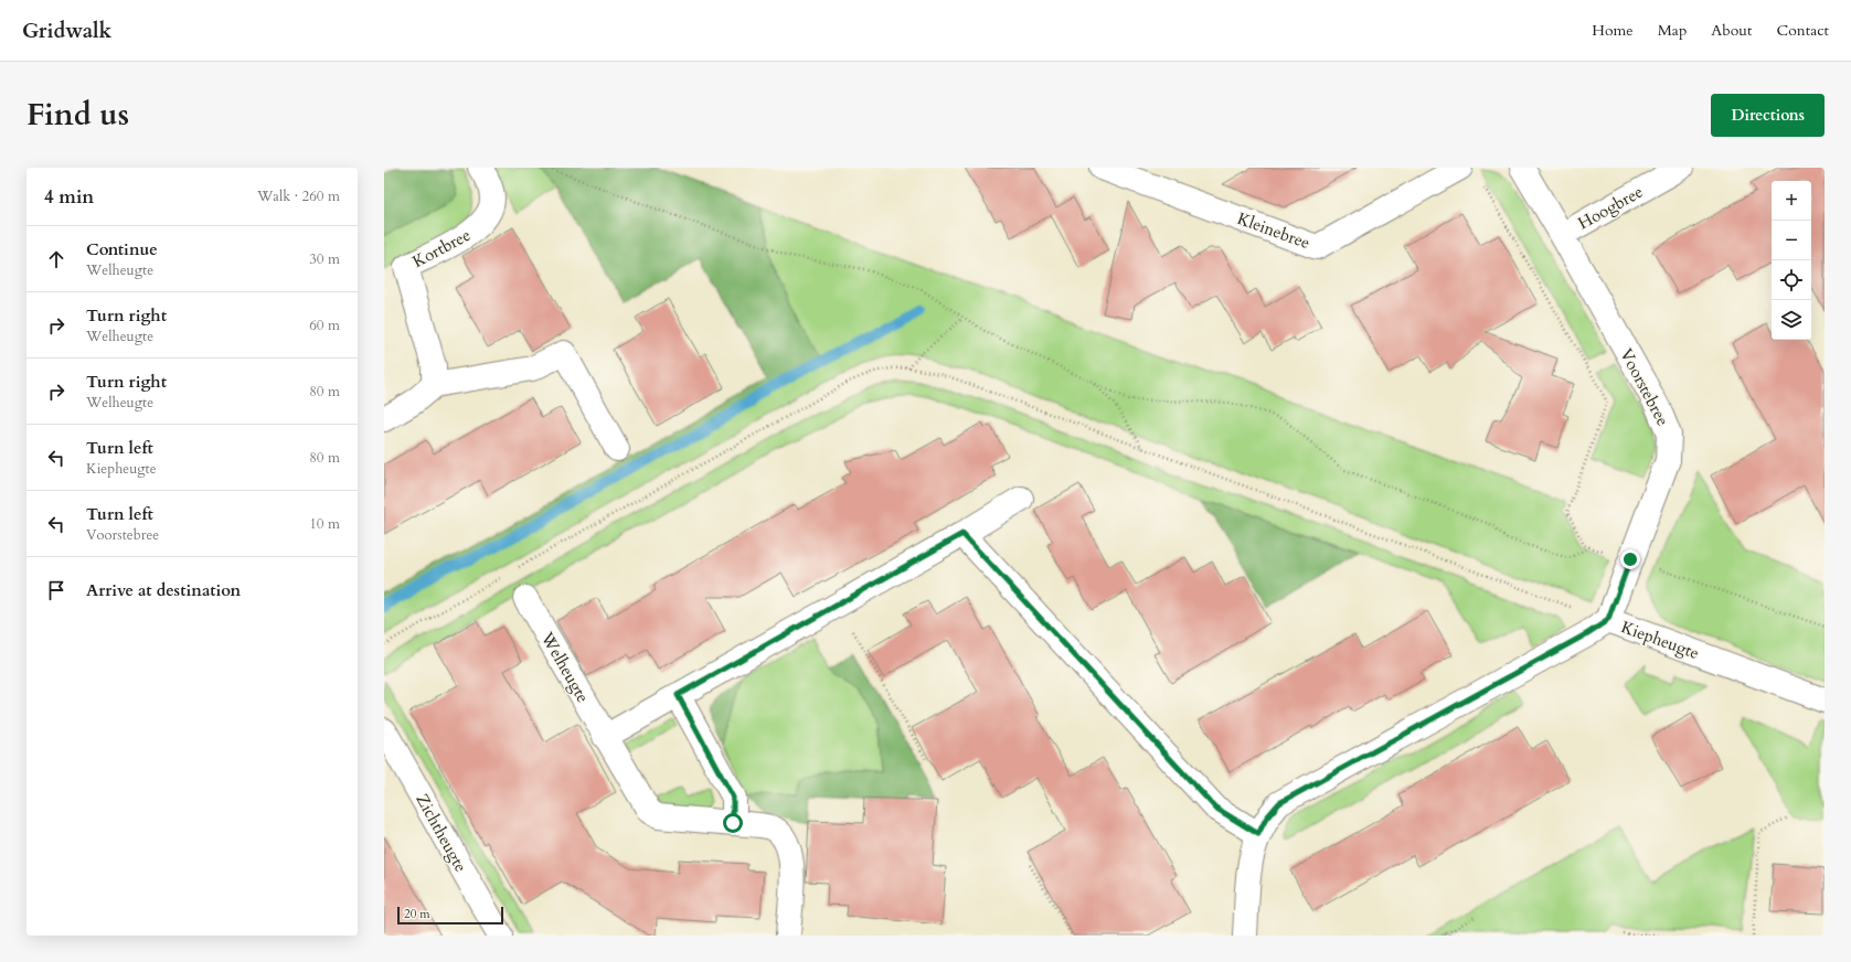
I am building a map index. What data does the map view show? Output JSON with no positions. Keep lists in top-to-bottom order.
{
  "streets": {
    "street": [
      "Hoogbree",
      "Kleinebree",
      "Kortbree",
      "Voorstebree",
      "Kiepheugte",
      "Welheugte",
      "Zichtheugte"
    ]
  },
  "crossings": [
    ["Hoogbree", "Voorstebree"],
    ["Voorstebree", "Kiepheugte"]
  ],
  "scale_bar": "20 m",
  "page": {
    "header": "Gridwalk",
    "nav": [
      "Home",
      "Map",
      "About",
      "Contact"
    ],
    "title": "Find us",
    "buttons": "Directions",
    "heading": ["4 min", "Walk · 260 m"],
    "map_buttons": ["+", "−"],
    "list": [
      ["Continue", "Welheugte", "30 m"],
      ["Turn right", "Welheugte", "60 m"],
      ["Turn right", "Welheugte", "80 m"],
      ["Turn left", "Kiepheugte", "80 m"],
      ["Turn left", "Voorstebree", "10 m"],
      "Arrive at destination"
    ],
    "scale": "20 m"
  }
}
